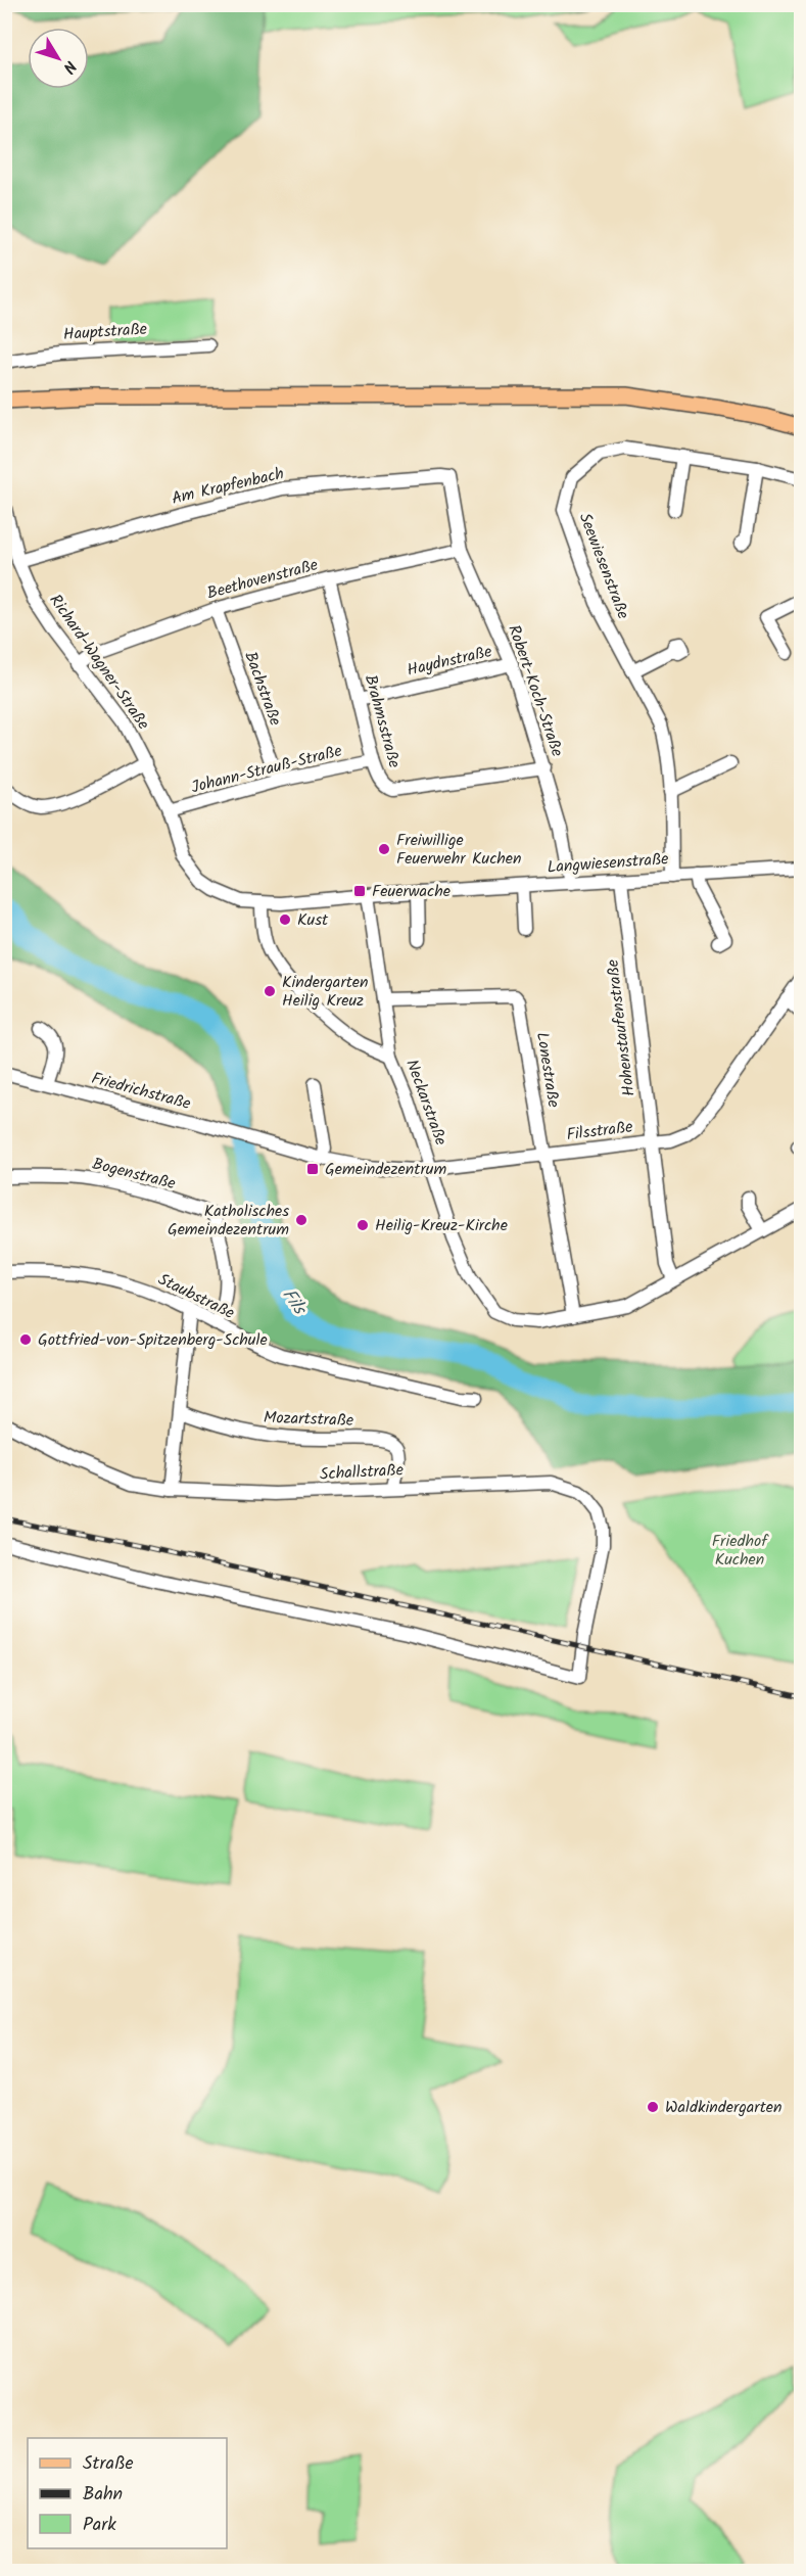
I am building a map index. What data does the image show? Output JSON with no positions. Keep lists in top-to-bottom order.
{
  "streets": {
    "street": [
      "Hauptstraße",
      "Am Krapfenbach",
      "Seewiesenstraße",
      "Beethovenstraße",
      "Haydnstraße",
      "Richard-Wagner-Straße",
      "Bachstraße",
      "Robert-Koch-Straße",
      "Brahmsstraße",
      "Johann-Strauß-Straße",
      "Langwiesenstraße",
      "Hohenstaufenstraße",
      "Lonestraße",
      "Friedrichstraße",
      "Neckarstraße",
      "Filsstraße",
      "Bogenstraße",
      "Staubstraße",
      "Mozartstraße",
      "Schallstraße"
    ]
  },
  "crossings": [
    ["Am Krapfenbach", "Richard-Wagner-Straße"],
    ["Am Krapfenbach", "Robert-Koch-Straße"],
    ["Seewiesenstraße", "Langwiesenstraße"],
    ["Beethovenstraße", "Richard-Wagner-Straße"],
    ["Beethovenstraße", "Bachstraße"],
    ["Beethovenstraße", "Robert-Koch-Straße"],
    ["Beethovenstraße", "Brahmsstraße"],
    ["Haydnstraße", "Robert-Koch-Straße"],
    ["Haydnstraße", "Brahmsstraße"],
    ["Richard-Wagner-Straße", "Johann-Strauß-Straße"],
    ["Richard-Wagner-Straße", "Langwiesenstraße"],
    ["Bachstraße", "Johann-Strauß-Straße"],
    ["Robert-Koch-Straße", "Brahmsstraße"],
    ["Robert-Koch-Straße", "Langwiesenstraße"],
    ["Brahmsstraße", "Johann-Strauß-Straße"],
    ["Langwiesenstraße", "Hohenstaufenstraße"],
    ["Langwiesenstraße", "Neckarstraße"],
    ["Hohenstaufenstraße", "Neckarstraße"],
    ["Hohenstaufenstraße", "Filsstraße"],
    ["Lonestraße", "Neckarstraße"],
    ["Lonestraße", "Filsstraße"],
    ["Friedrichstraße", "Filsstraße"],
    ["Neckarstraße", "Filsstraße"],
    ["Bogenstraße", "Staubstraße"],
    ["Mozartstraße", "Schallstraße"]
  ],
  "water": ["Fils"],
  "parks": ["Friedhof Kuchen"],
  "places": {
    "other": [
      "Freiwillige Feuerwehr Kuchen",
      "Kust",
      "Kindergarten Heilig Kreuz",
      "Katholisches Gemeindezentrum",
      "Heilig-Kreuz-Kirche",
      "Gottfried-von-Spitzenberg-Schule",
      "Waldkindergarten"
    ],
    "transit": ["Feuerwache", "Gemeindezentrum"]
  },
  "legend": ["Straße", "Bahn", "Park"],
  "north": "bottom right"
}
